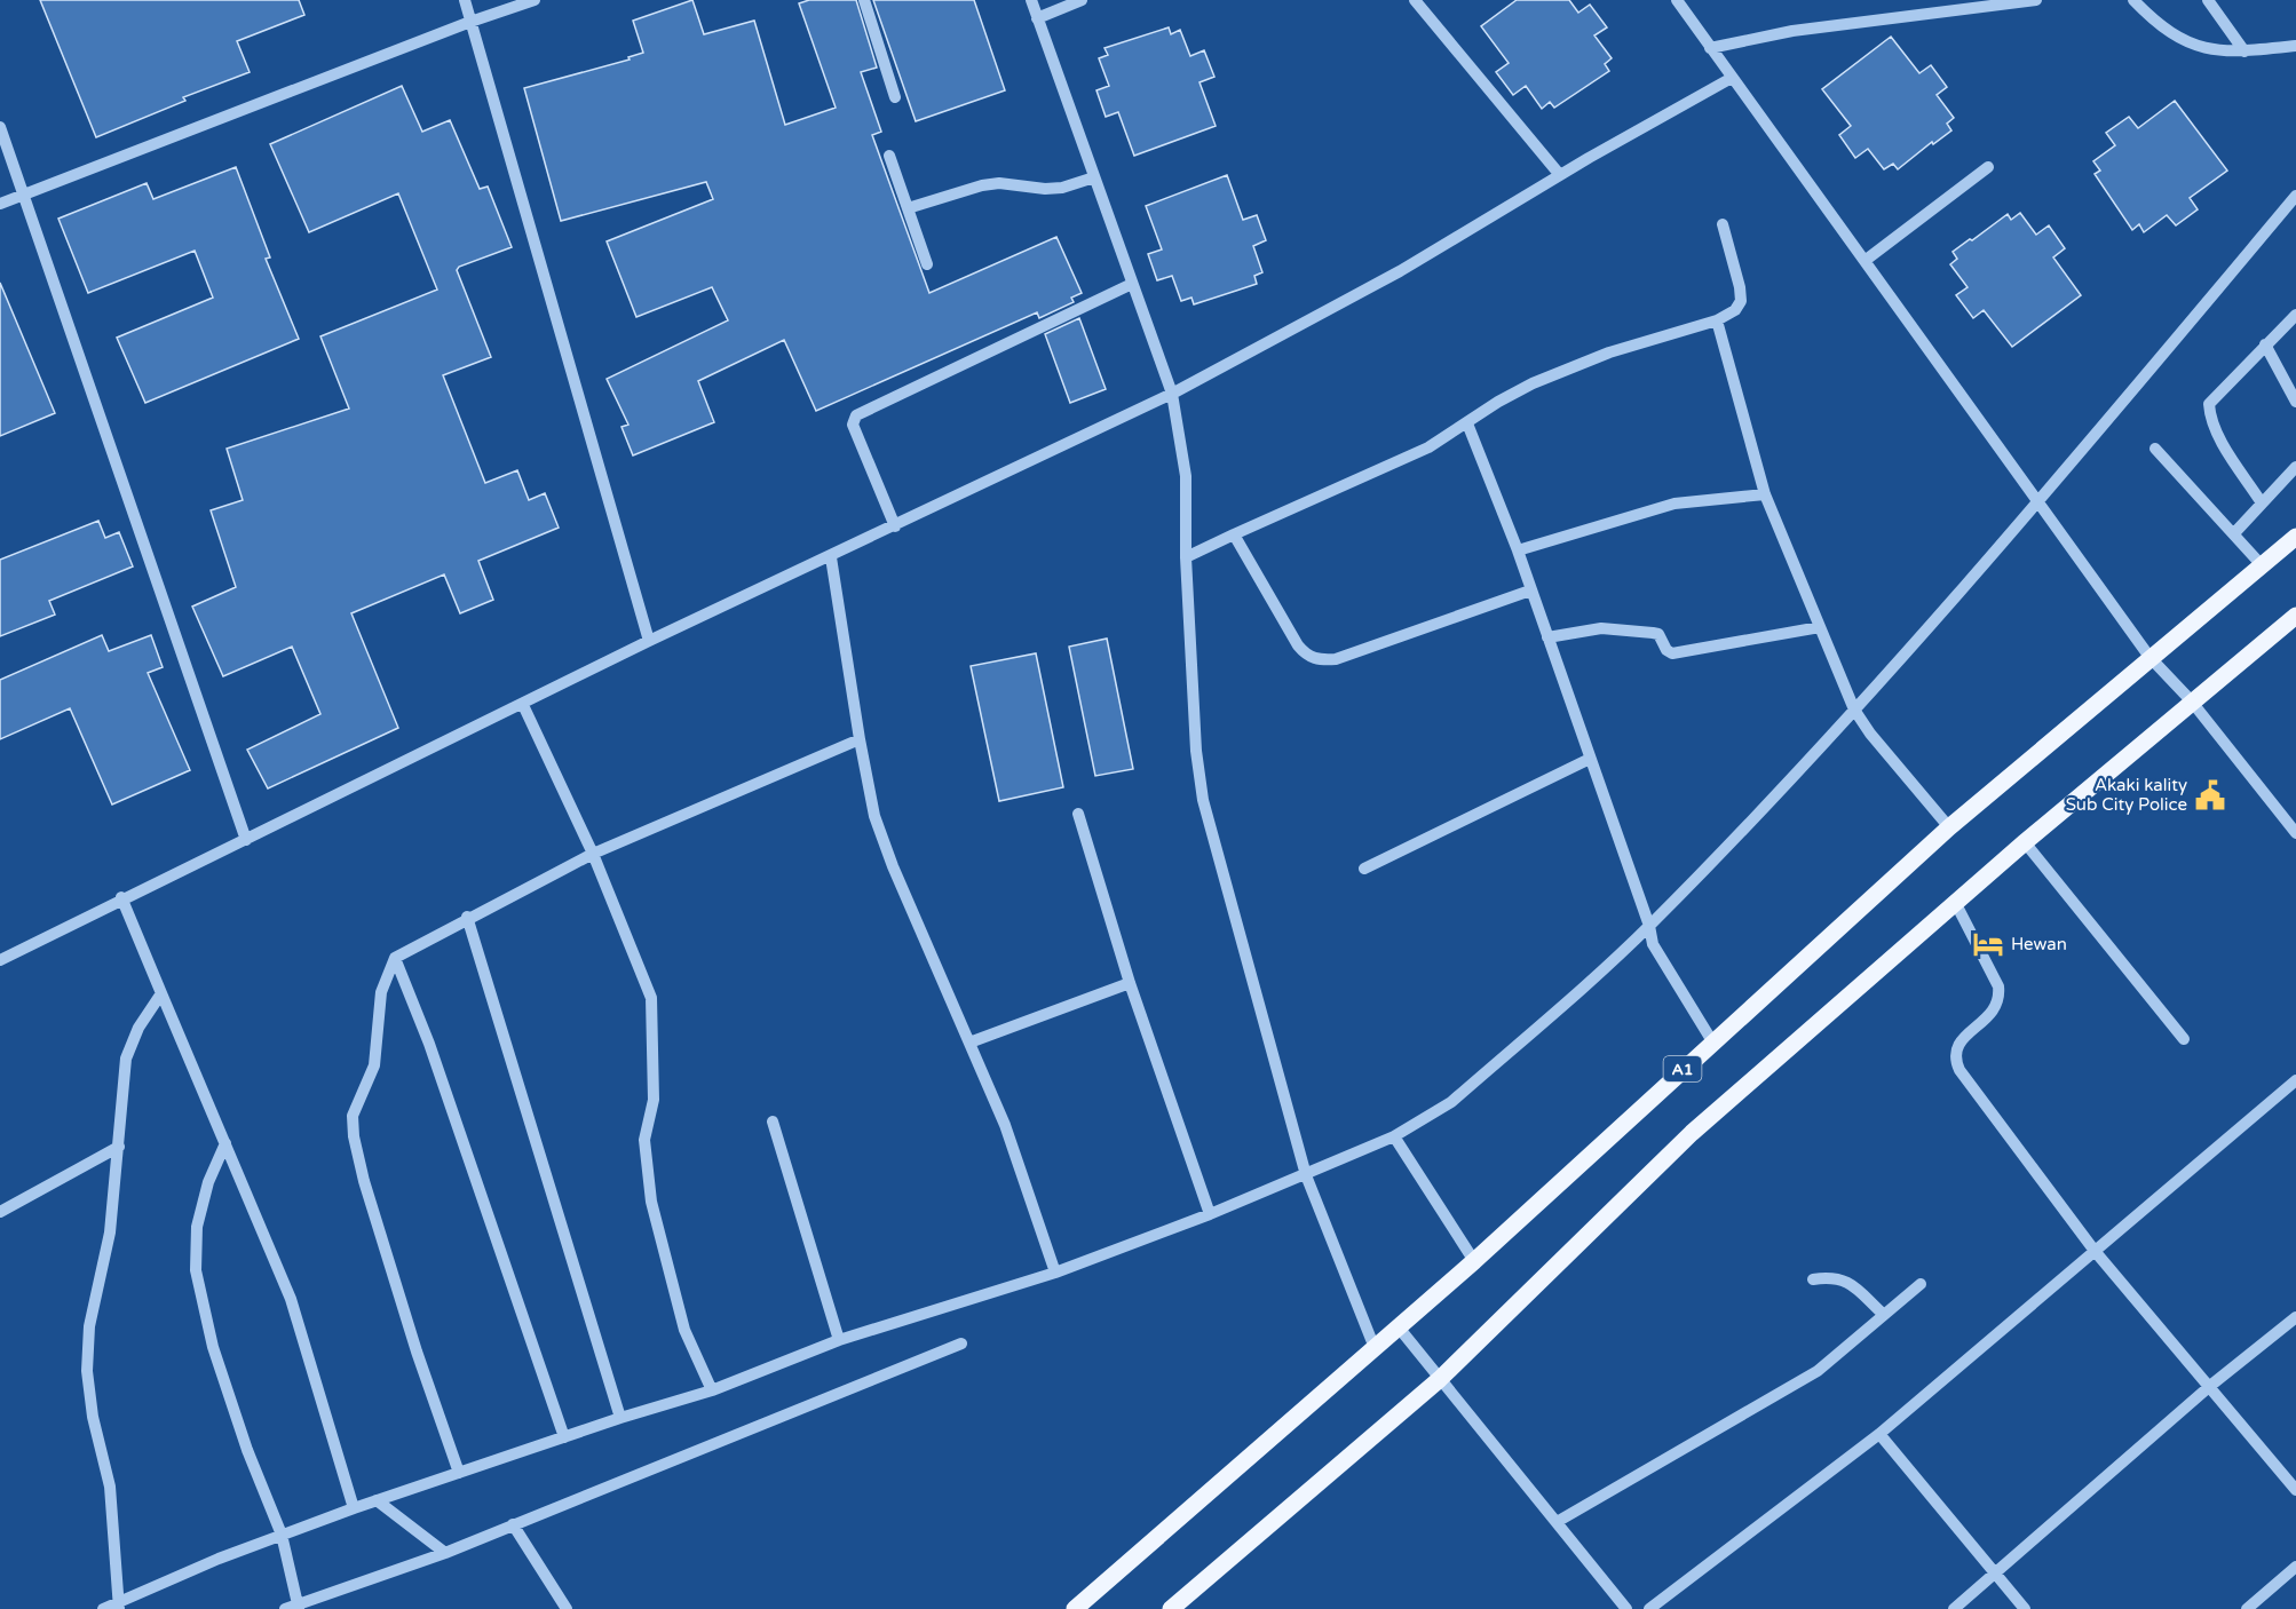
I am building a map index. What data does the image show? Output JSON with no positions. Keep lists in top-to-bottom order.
{
  "streets": {
    "main road": ["A1"]
  },
  "places": {
    "public building": ["Akaki kality Sub City Police"],
    "hotel": ["Hewan"]
  }
}
